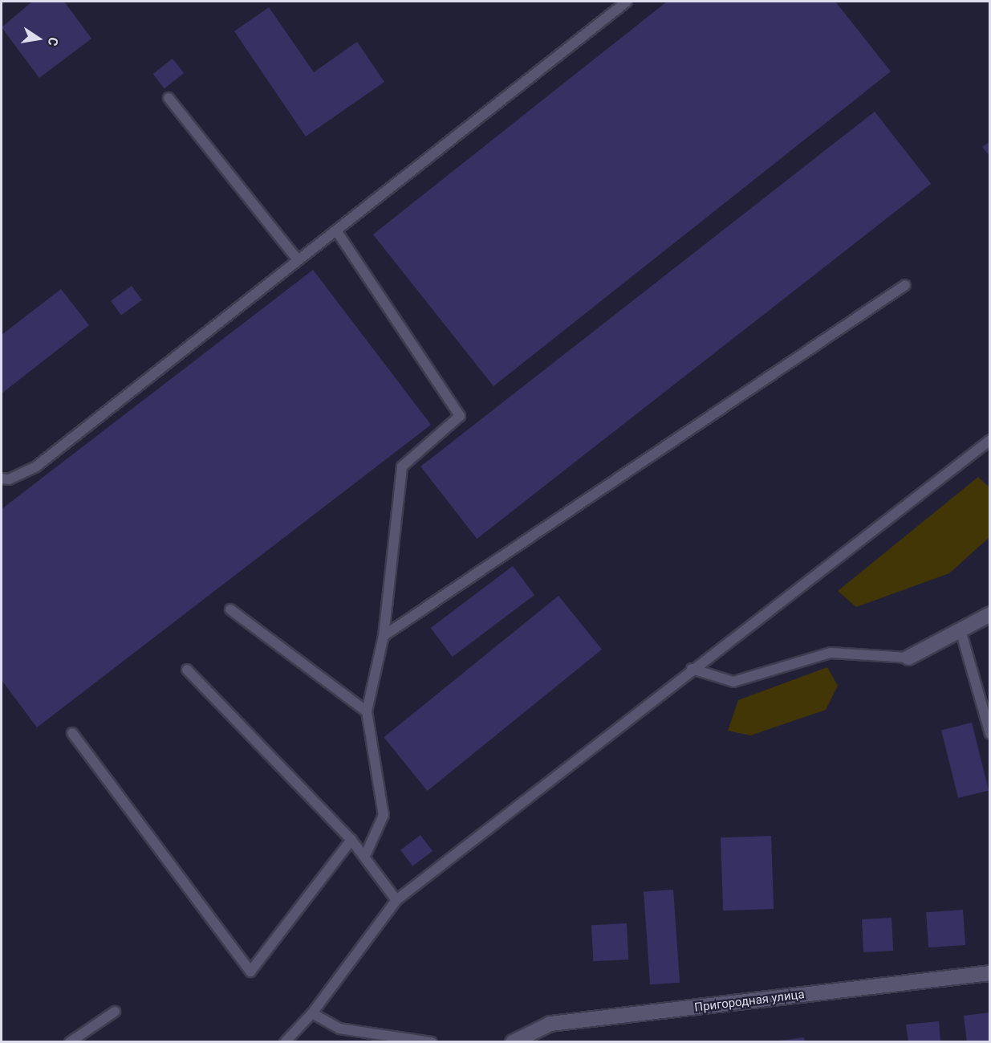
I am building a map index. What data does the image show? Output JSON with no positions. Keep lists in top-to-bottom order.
{
  "streets": {
    "street": ["Пригородная улица"]
  },
  "north": "right"
}
